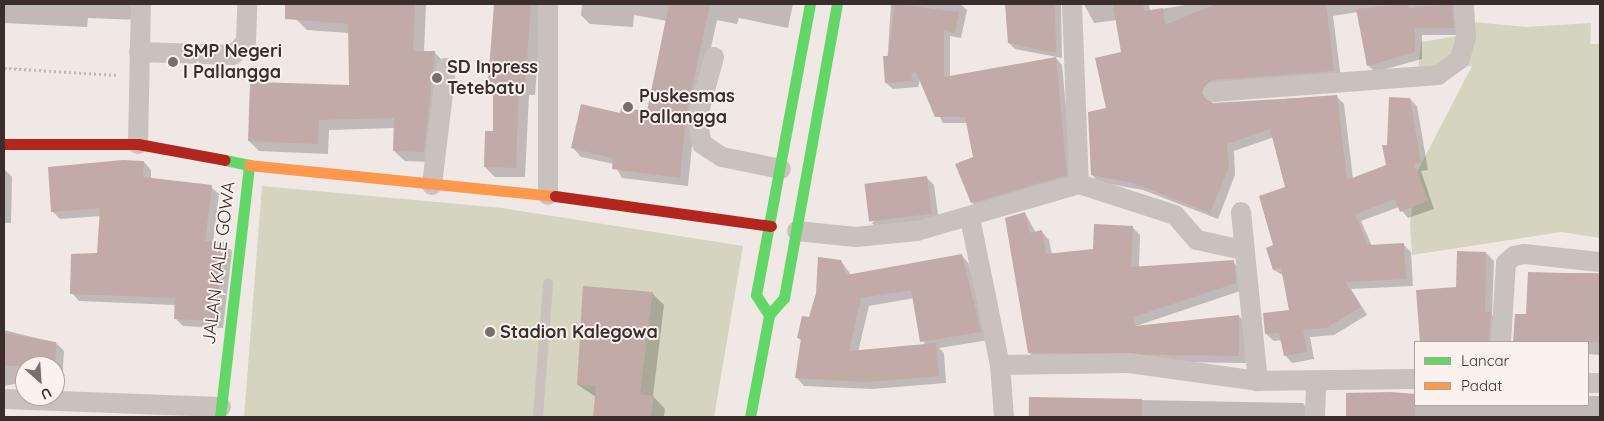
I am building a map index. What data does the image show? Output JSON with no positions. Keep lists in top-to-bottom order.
{
  "streets": {
    "main road": ["JALAN KALE GOWA"]
  },
  "places": [
    "SMP Negeri I Pallangga",
    "SD Inpress Tetebatu",
    "Puskesmas Pallangga",
    "Stadion Kalegowa"
  ],
  "legend": ["Lancar", "Padat"],
  "north": "bottom right"
}
